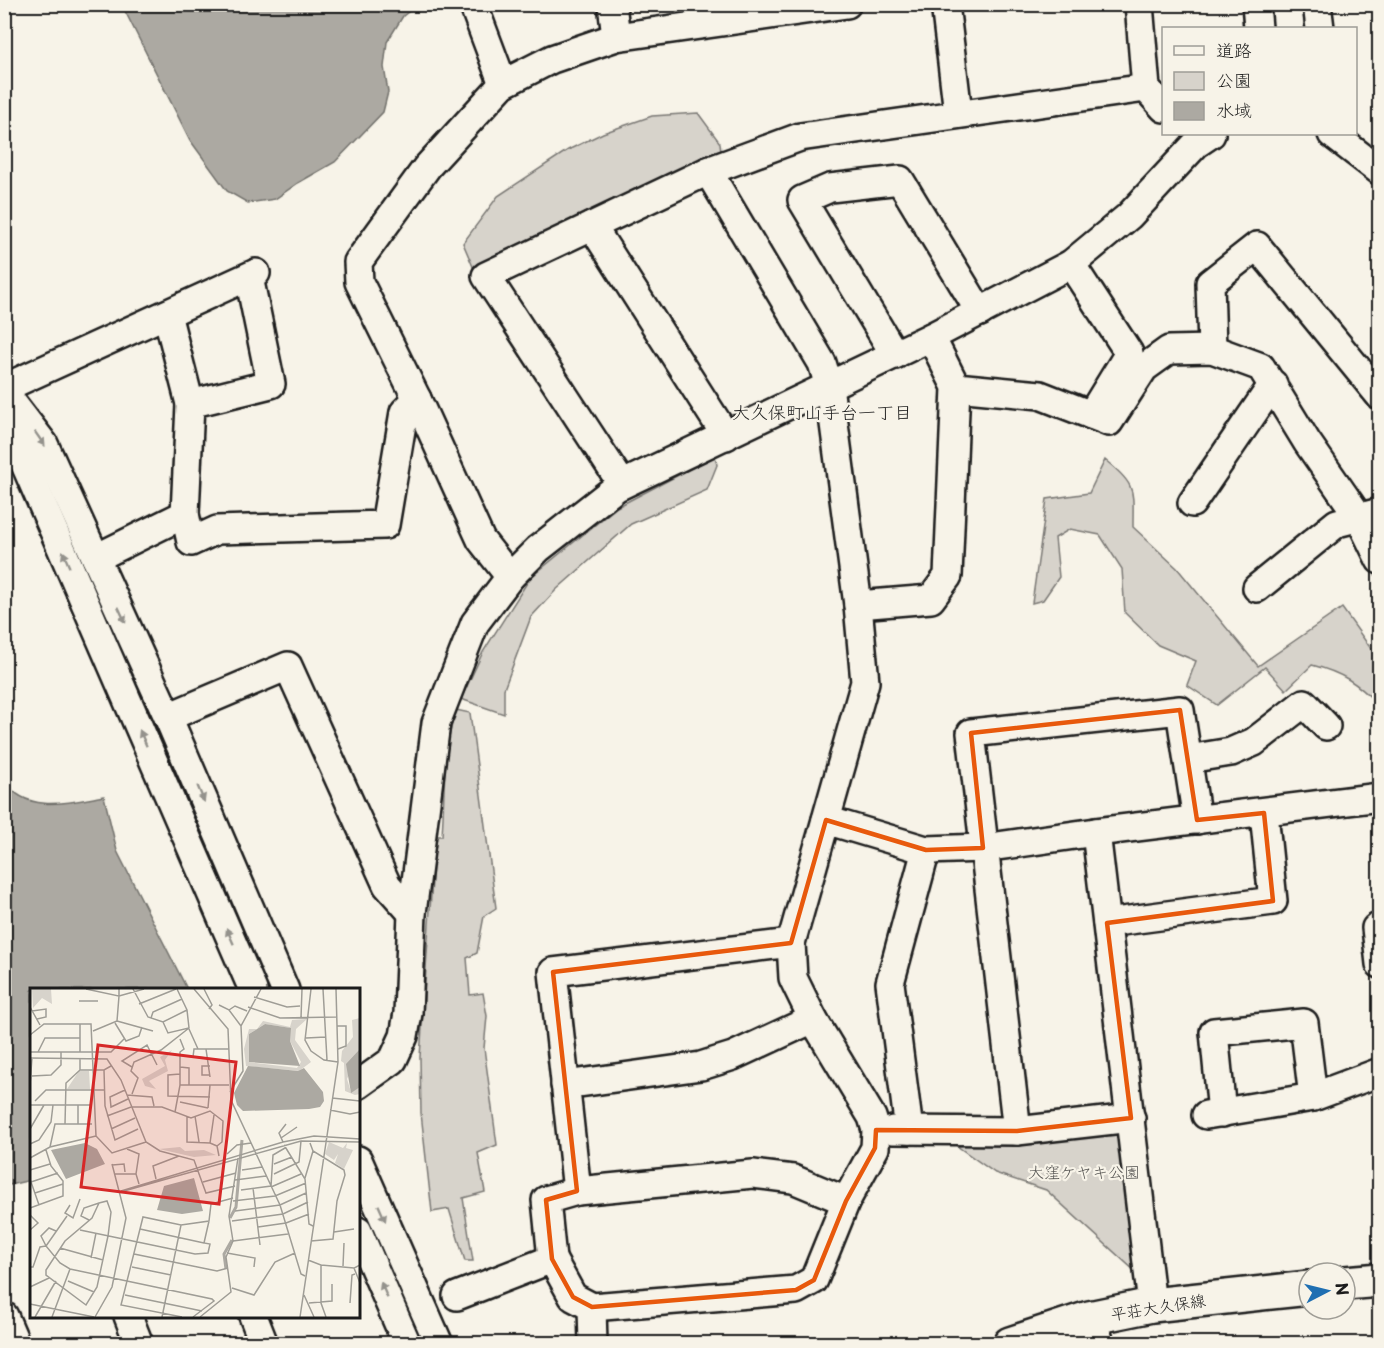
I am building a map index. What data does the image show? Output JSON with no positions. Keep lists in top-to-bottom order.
{
  "streets": {
    "main road": ["平荘大久保線"]
  },
  "districts": ["大久保町山手台一丁目"],
  "parks": ["大窪ケヤキ公園"],
  "legend": ["道路", "公園", "水域"],
  "north": "right"
}
